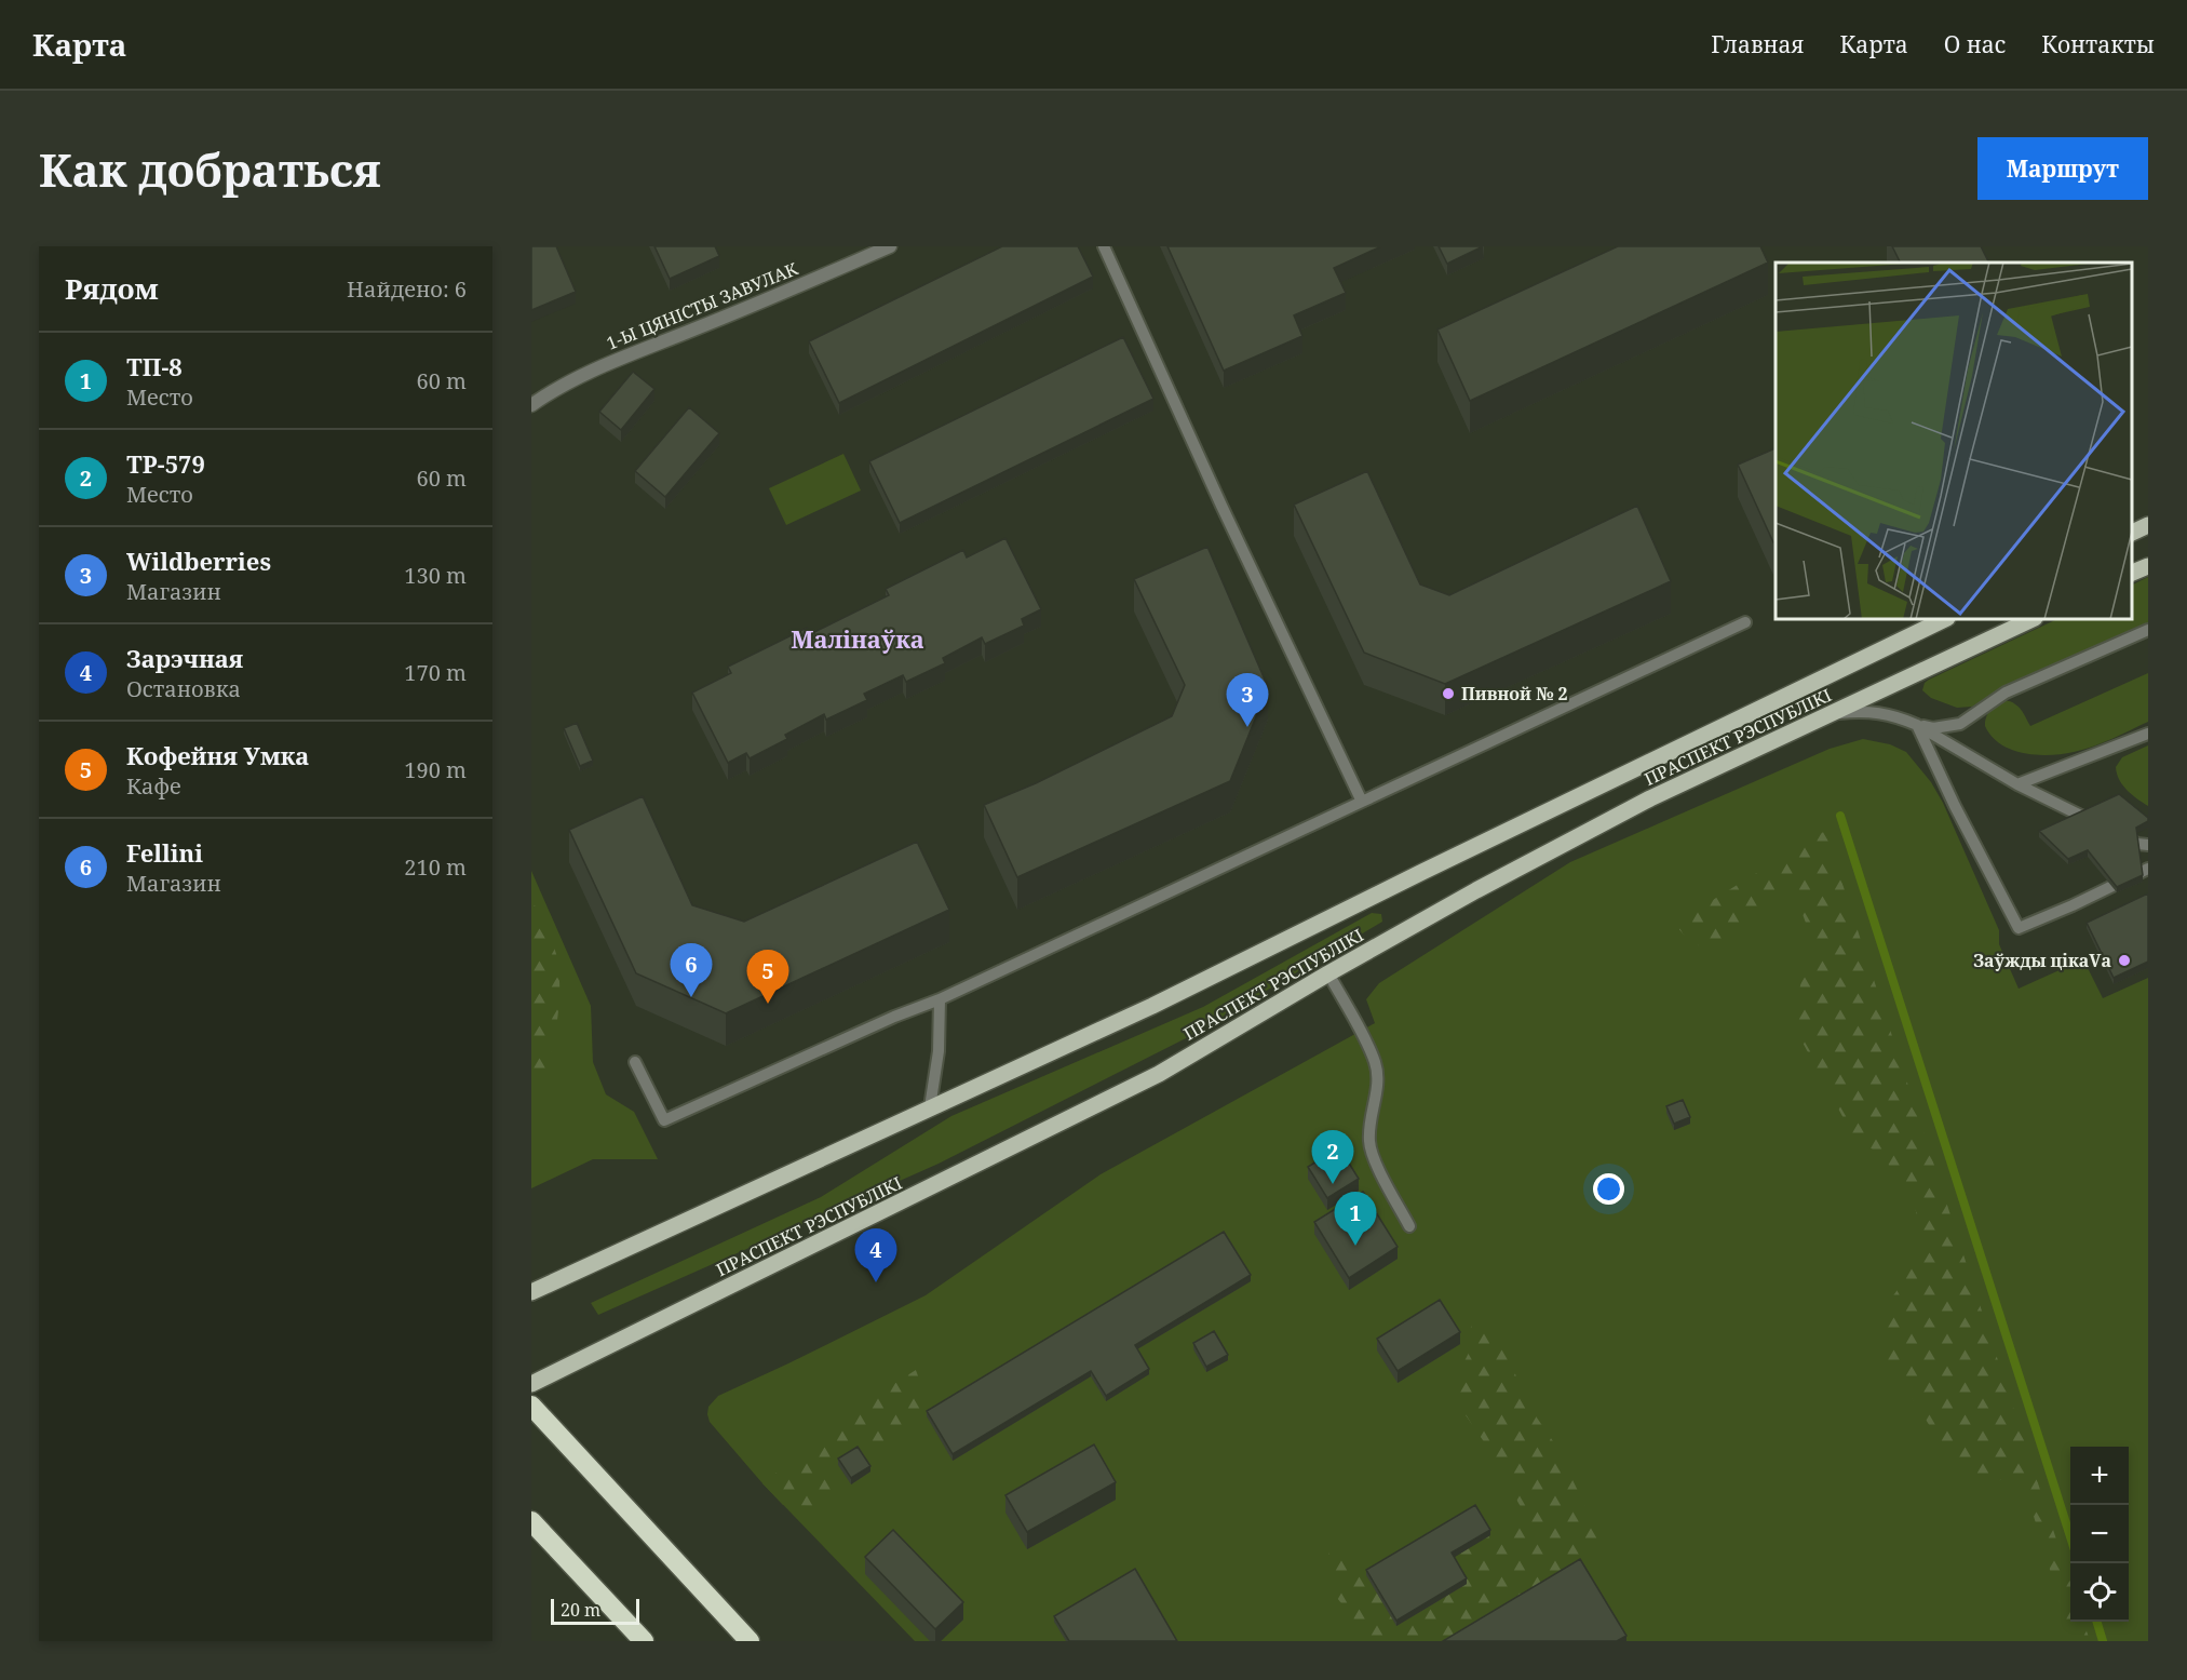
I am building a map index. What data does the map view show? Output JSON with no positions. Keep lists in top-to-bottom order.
{
  "streets": {
    "main road": ["ПРАСПЕКТ РЭСПУБЛІКІ"],
    "street": ["1-Ы ЦЯНІСТЫ ЗАВУЛАК"]
  },
  "districts": ["Малінаўка"],
  "places": ["Пивной № 2", "Заўжды цікаVа"],
  "scale_bar": "20 m",
  "page": {
    "header": "Карта",
    "nav": [
      "Главная",
      "Карта",
      "О нас",
      "Контакты"
    ],
    "buttons": "Маршрут",
    "title": "Как добраться",
    "heading": ["Рядом", "Найдено: 6"],
    "list": [
      {
        "mark": "1",
        "name": "ТП-8",
        "note": "Место",
        "value": "60 m"
      },
      {
        "mark": "2",
        "name": "ТР-579",
        "note": "Место",
        "value": "60 m"
      },
      {
        "mark": "3",
        "name": "Wildberries",
        "note": "Магазин",
        "value": "130 m"
      },
      {
        "mark": "4",
        "name": "Зарэчная",
        "note": "Остановка",
        "value": "170 m"
      },
      {
        "mark": "5",
        "name": "Кофейня Умка",
        "note": "Кафе",
        "value": "190 m"
      },
      {
        "mark": "6",
        "name": "Fellini",
        "note": "Магазин",
        "value": "210 m"
      }
    ],
    "pins": [
      "3",
      "6",
      "5",
      "2",
      "1",
      "4"
    ],
    "map_buttons": ["+", "−"],
    "scale": "20 m"
  }
}
